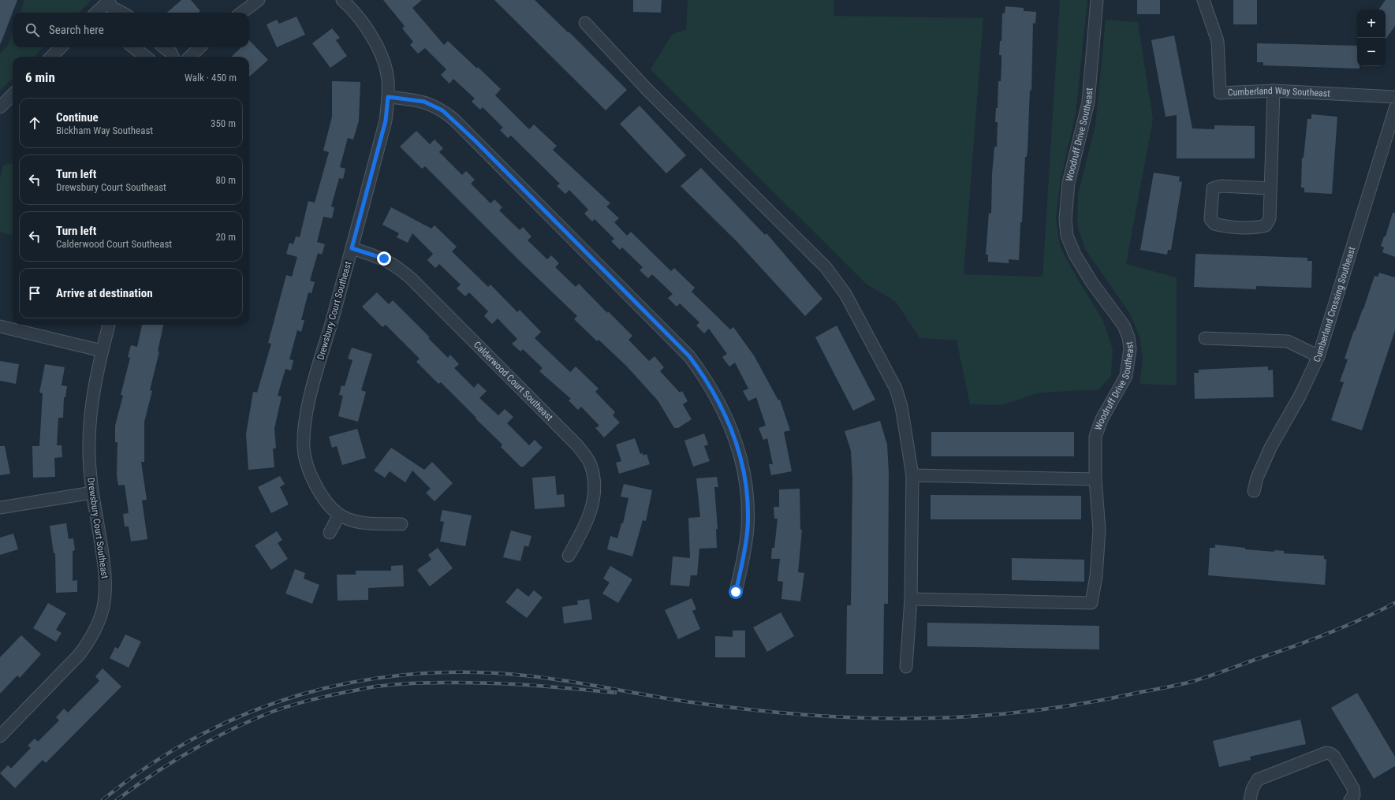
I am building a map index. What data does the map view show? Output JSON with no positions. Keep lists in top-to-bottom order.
{
  "streets": {
    "street": [
      "Cumberland Way Southeast",
      "Woodruff Drive Southeast",
      "Cumberland Crossing Southeast",
      "Drewsbury Court Southeast",
      "Calderwood Court Southeast"
    ]
  },
  "crossings": [
    ["Drewsbury Court Southeast", "Calderwood Court Southeast"]
  ],
  "page": {
    "map_buttons": ["+", "−"],
    "search": "Search here",
    "heading": ["6 min", "Walk · 450 m"],
    "list": [
      ["Continue", "Bickham Way Southeast", "350 m"],
      ["Turn left", "Drewsbury Court Southeast", "80 m"],
      ["Turn left", "Calderwood Court Southeast", "20 m"],
      "Arrive at destination"
    ]
  }
}
